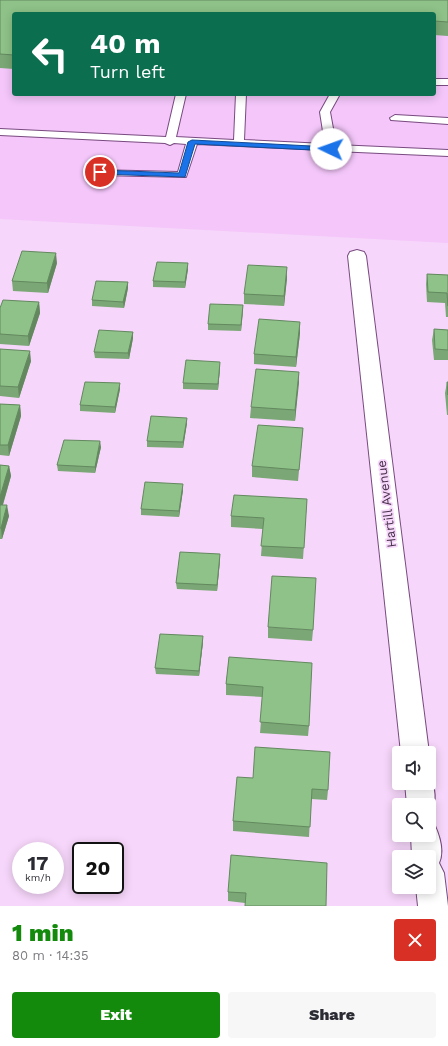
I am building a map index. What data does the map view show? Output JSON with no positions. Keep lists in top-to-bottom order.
{
  "streets": {
    "street": ["Hartill Avenue"]
  },
  "page": {
    "turn": ["40 m", "Turn left"],
    "speed": "17 km/h",
    "limit": "20",
    "heading": ["1 min", "80 m · 14:35"],
    "buttons": ["Exit", "Share"]
  }
}
